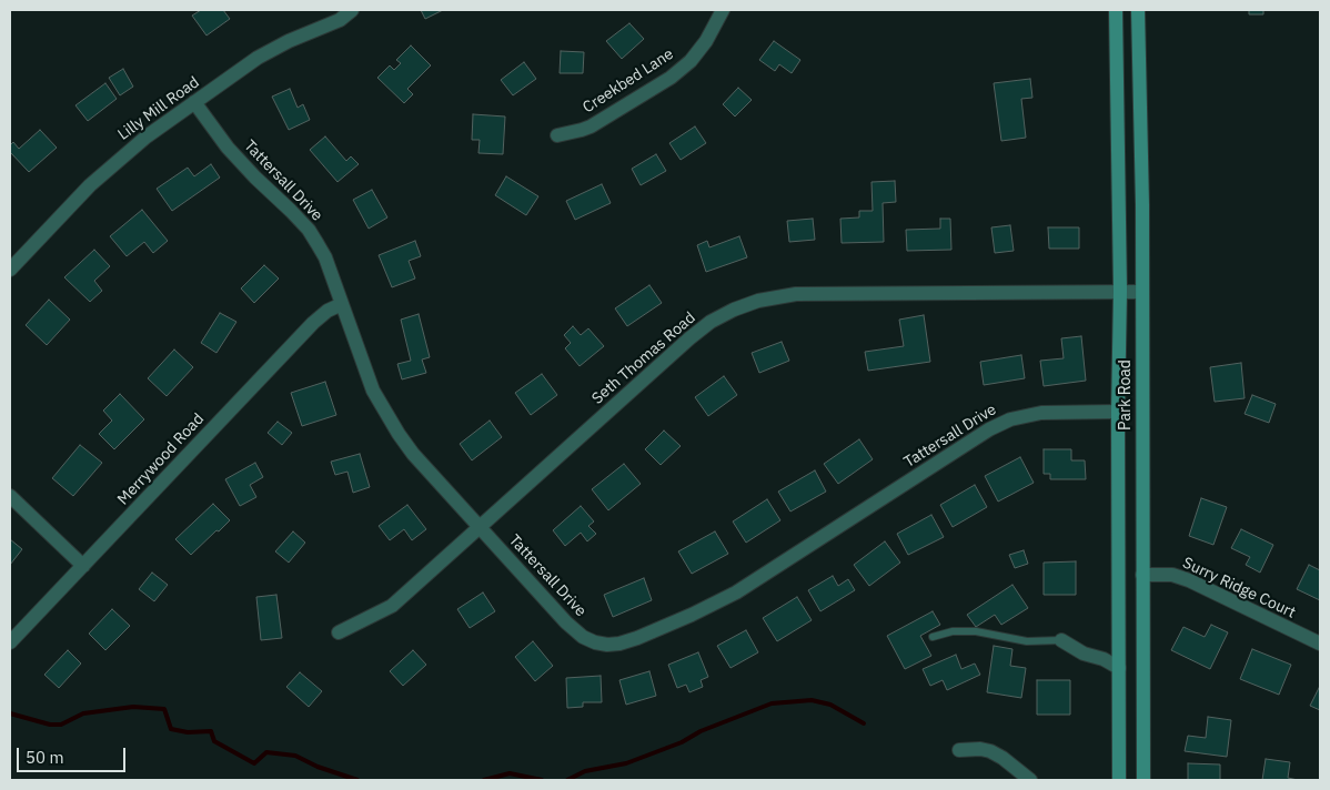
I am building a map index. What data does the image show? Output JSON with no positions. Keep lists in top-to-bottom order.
{
  "streets": {
    "main road": ["Park Road"],
    "street": [
      "Creekbed Lane",
      "Lilly Mill Road",
      "Tattersall Drive",
      "Seth Thomas Road",
      "Merrywood Road",
      "Surry Ridge Court"
    ]
  },
  "crossings": [
    ["Lilly Mill Road", "Tattersall Drive"],
    ["Tattersall Drive", "Seth Thomas Road"],
    ["Tattersall Drive", "Park Road"],
    ["Tattersall Drive", "Merrywood Road"],
    ["Seth Thomas Road", "Park Road"],
    ["Park Road", "Surry Ridge Court"]
  ],
  "scale_bar": "50 m"
}
